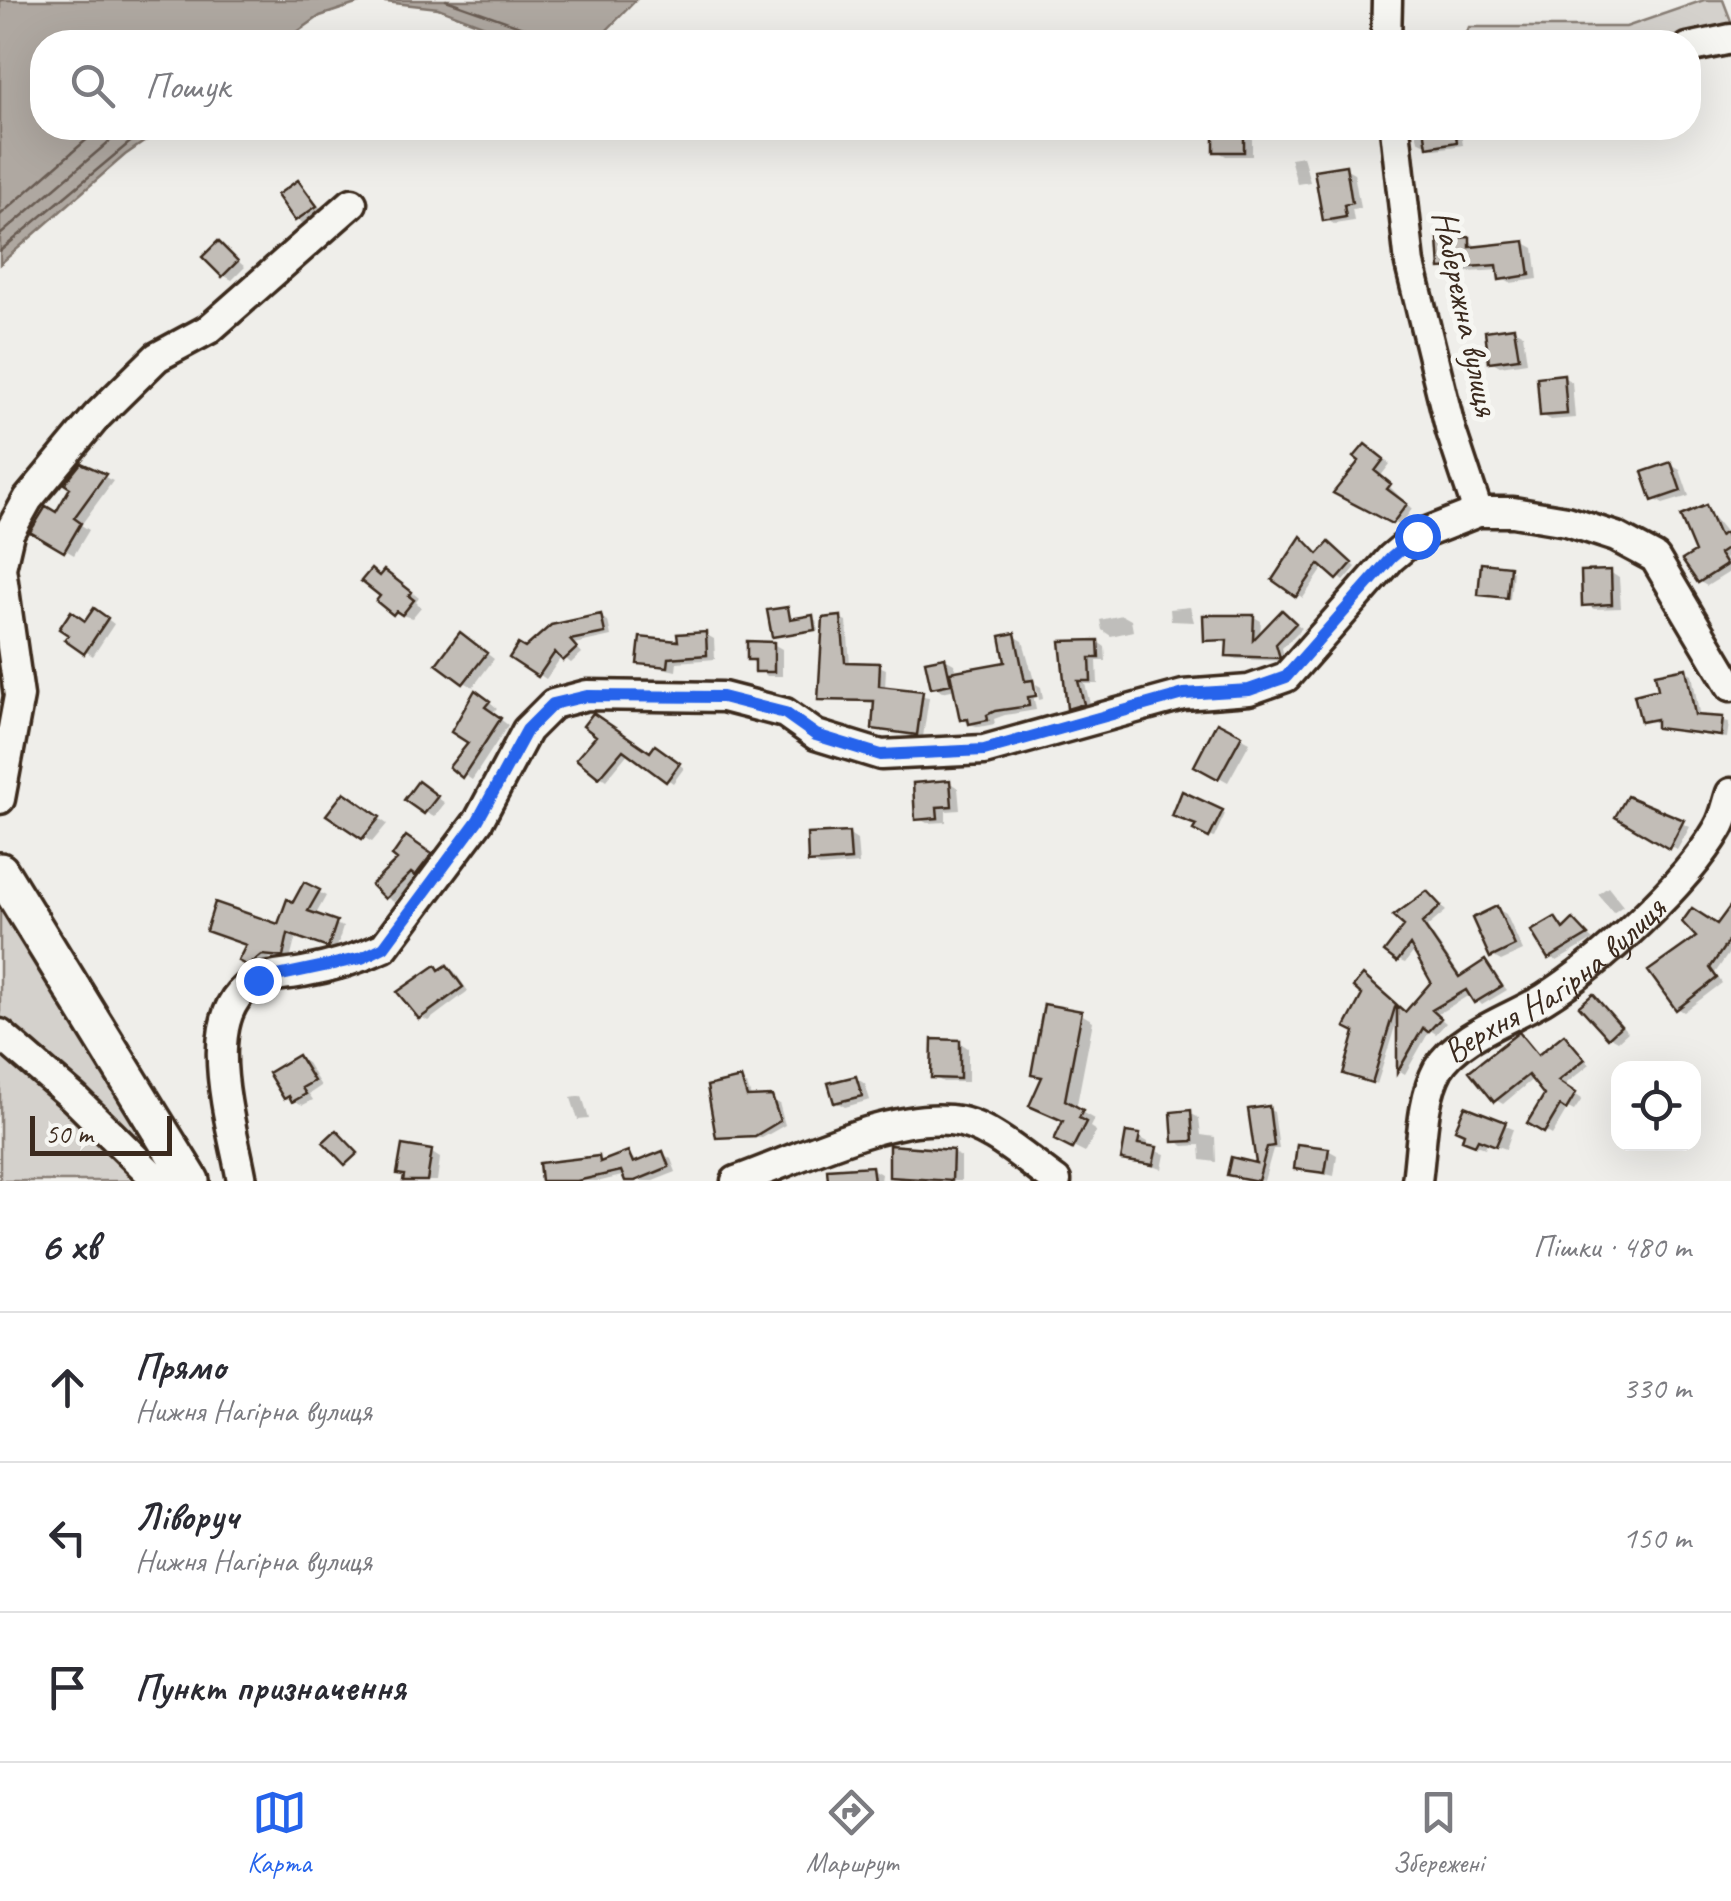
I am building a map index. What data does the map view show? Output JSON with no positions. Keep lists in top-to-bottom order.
{
  "streets": {
    "street": ["Набережна вулиця", "Верхня Нагірна вулиця"]
  },
  "scale_bar": "50 m",
  "page": {
    "search": "Пошук",
    "scale": "50 m",
    "heading": ["6 хв", "Пішки · 480 m"],
    "list": [
      ["Прямо", "Нижня Нагірна вулиця", "330 m"],
      ["Ліворуч", "Нижня Нагірна вулиця", "150 m"],
      "Пункт призначення"
    ],
    "nav": ["Карта", "Маршрут", "Збережені"]
  }
}
